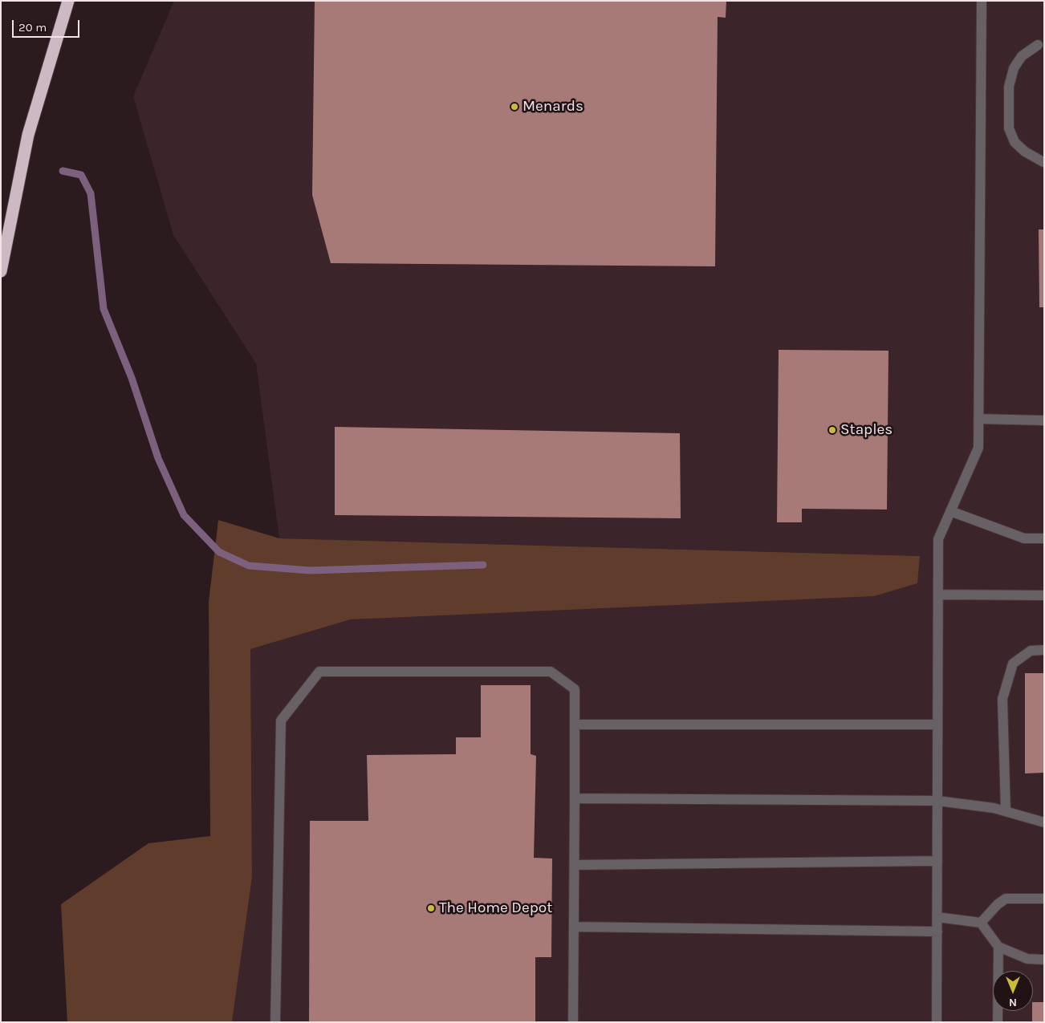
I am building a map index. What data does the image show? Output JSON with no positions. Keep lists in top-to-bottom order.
{
  "places": ["Menards", "Staples", "The Home Depot"],
  "scale_bar": "20 m",
  "north": "bottom"
}
